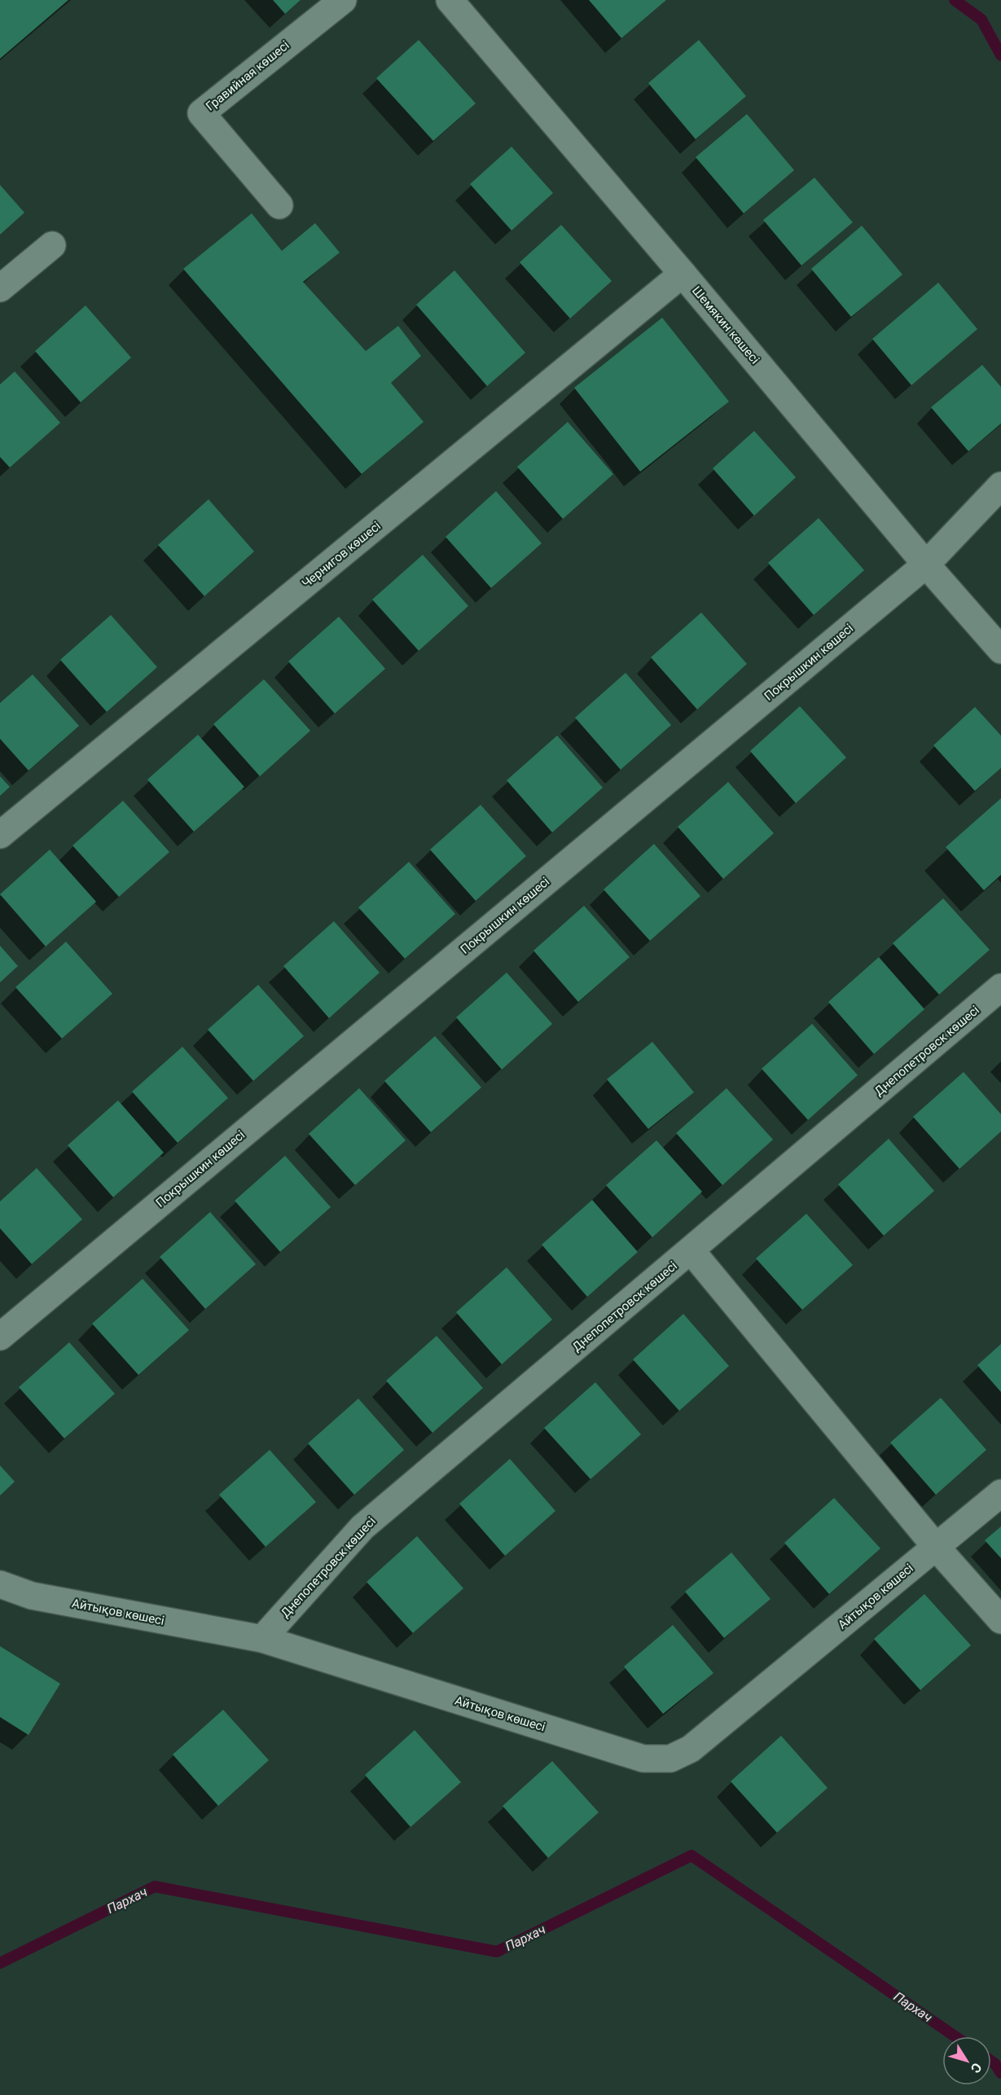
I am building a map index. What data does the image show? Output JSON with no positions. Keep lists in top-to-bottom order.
{
  "streets": {
    "street": [
      "Гравийная көшесі",
      "Шемякин көшесі",
      "Чернигов көшесі",
      "Покрышкин көшесі",
      "Днепопетровск көшесі",
      "Айтықов көшесі"
    ]
  },
  "crossings": [
    ["Шемякин көшесі", "Чернигов көшесі"],
    ["Шемякин көшесі", "Покрышкин көшесі"],
    ["Днепопетровск көшесі", "Айтықов көшесі"]
  ],
  "water": ["Пархач"],
  "north": "bottom right"
}
